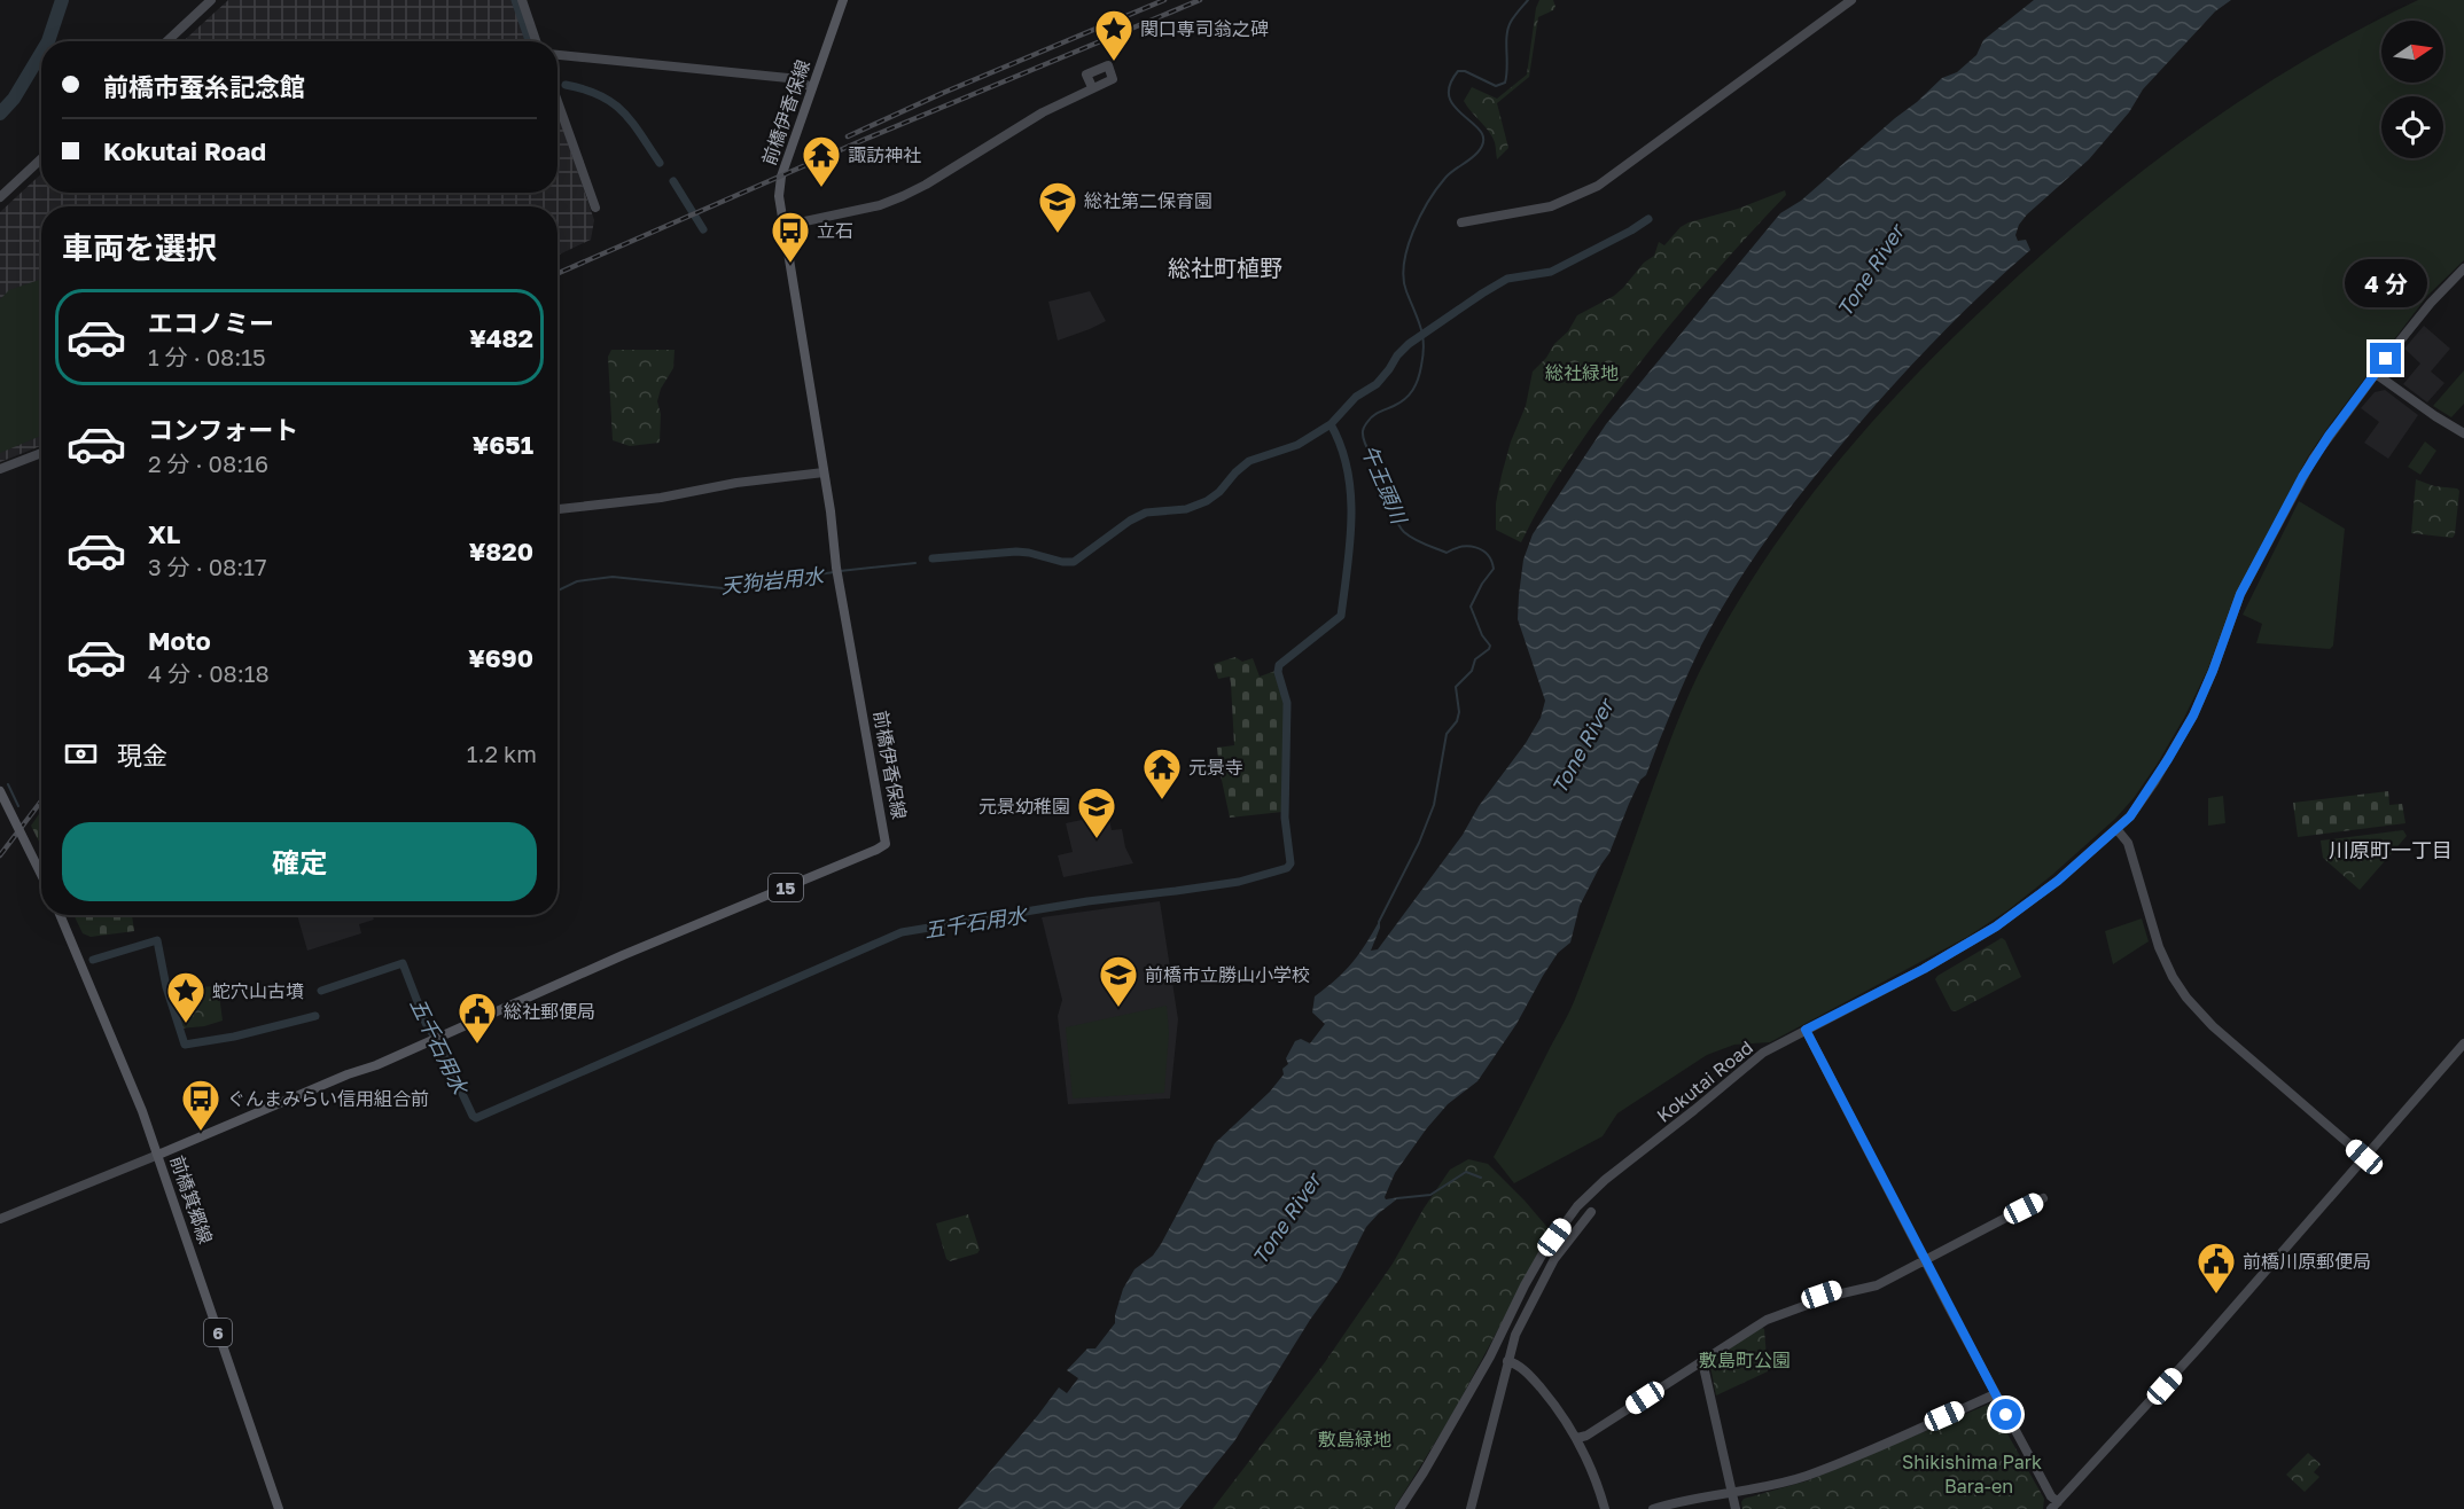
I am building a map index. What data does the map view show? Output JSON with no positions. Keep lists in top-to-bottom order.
{
  "streets": {
    "main road": [
      "前橋伊香保線",
      "15",
      "前橋箕郷線",
      "6"
    ],
    "street": ["Kokutai Road"]
  },
  "crossings": [
    ["前橋伊香保線", "前橋箕郷線"]
  ],
  "districts": ["総社町植野", "川原町一丁目"],
  "water": [
    "Tone River",
    "午王頭川",
    "天狗岩用水",
    "五千石用水"
  ],
  "parks": [
    "総社緑地",
    "敷島町公園",
    "敷島緑地",
    "Shikishima Park",
    "Bara-en"
  ],
  "places": {
    "place": ["関口専司翁之碑", "蛇穴山古墳"],
    "temple": ["諏訪神社", "元景寺"],
    "school or university": ["総社第二保育園", "元景幼稚園", "前橋市立勝山小学校"],
    "bus stop": ["立石", "ぐんまみらい信用組合前"],
    "public building": ["総社郵便局", "前橋川原郵便局"]
  },
  "north": "right",
  "page": {
    "banner": ["前橋市蚕糸記念館", "Kokutai Road"],
    "heading": "車両を選択",
    "bubble": "4 分",
    "list": [
      {
        "name": "エコノミー",
        "note": "1 分 · 08:15",
        "value": "¥482"
      },
      {
        "name": "コンフォート",
        "note": "2 分 · 08:16",
        "value": "¥651"
      },
      {
        "name": "XL",
        "note": "3 分 · 08:17",
        "value": "¥820"
      },
      {
        "name": "Moto",
        "note": "4 分 · 08:18",
        "value": "¥690"
      }
    ],
    "pay": ["現金", "1.2 km"],
    "buttons": "確定"
  }
}
